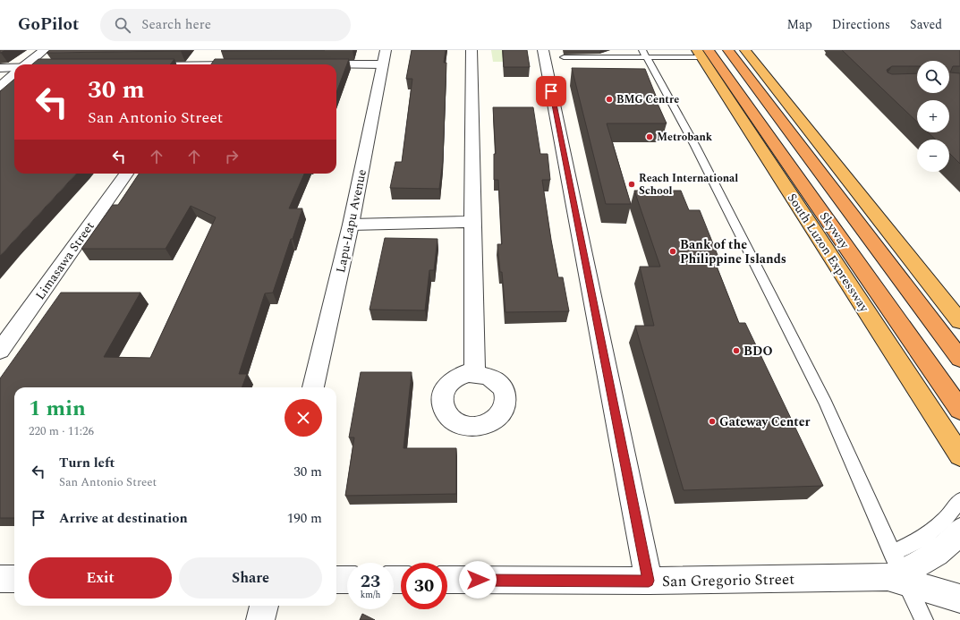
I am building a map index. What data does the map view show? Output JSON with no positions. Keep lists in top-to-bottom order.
{
  "streets": {
    "highway": ["Skyway", "South Luzon Expressway"],
    "street": ["Lapu-Lapu Avenue", "Limasawa Street", "San Gregorio Street"]
  },
  "crossings": [
    ["Skyway", "South Luzon Expressway"]
  ],
  "places": [
    "BMG Centre",
    "Metrobank",
    "Reach International School",
    "Bank of the Philippine Islands",
    "BDO",
    "Gateway Center"
  ],
  "page": {
    "header": "GoPilot",
    "search": "Search here",
    "nav": ["Map", "Directions", "Saved"],
    "map_buttons": ["+", "−"],
    "turn": ["30 m", "San Antonio Street"],
    "heading": ["1 min", "220 m · 11:26"],
    "list": [
      {
        "name": "Turn left",
        "note": "San Antonio Street",
        "value": "30 m"
      },
      {
        "name": "Arrive at destination",
        "value": "190 m"
      }
    ],
    "buttons": ["Exit", "Share"],
    "speed": "23 km/h",
    "limit": "30"
  }
}
